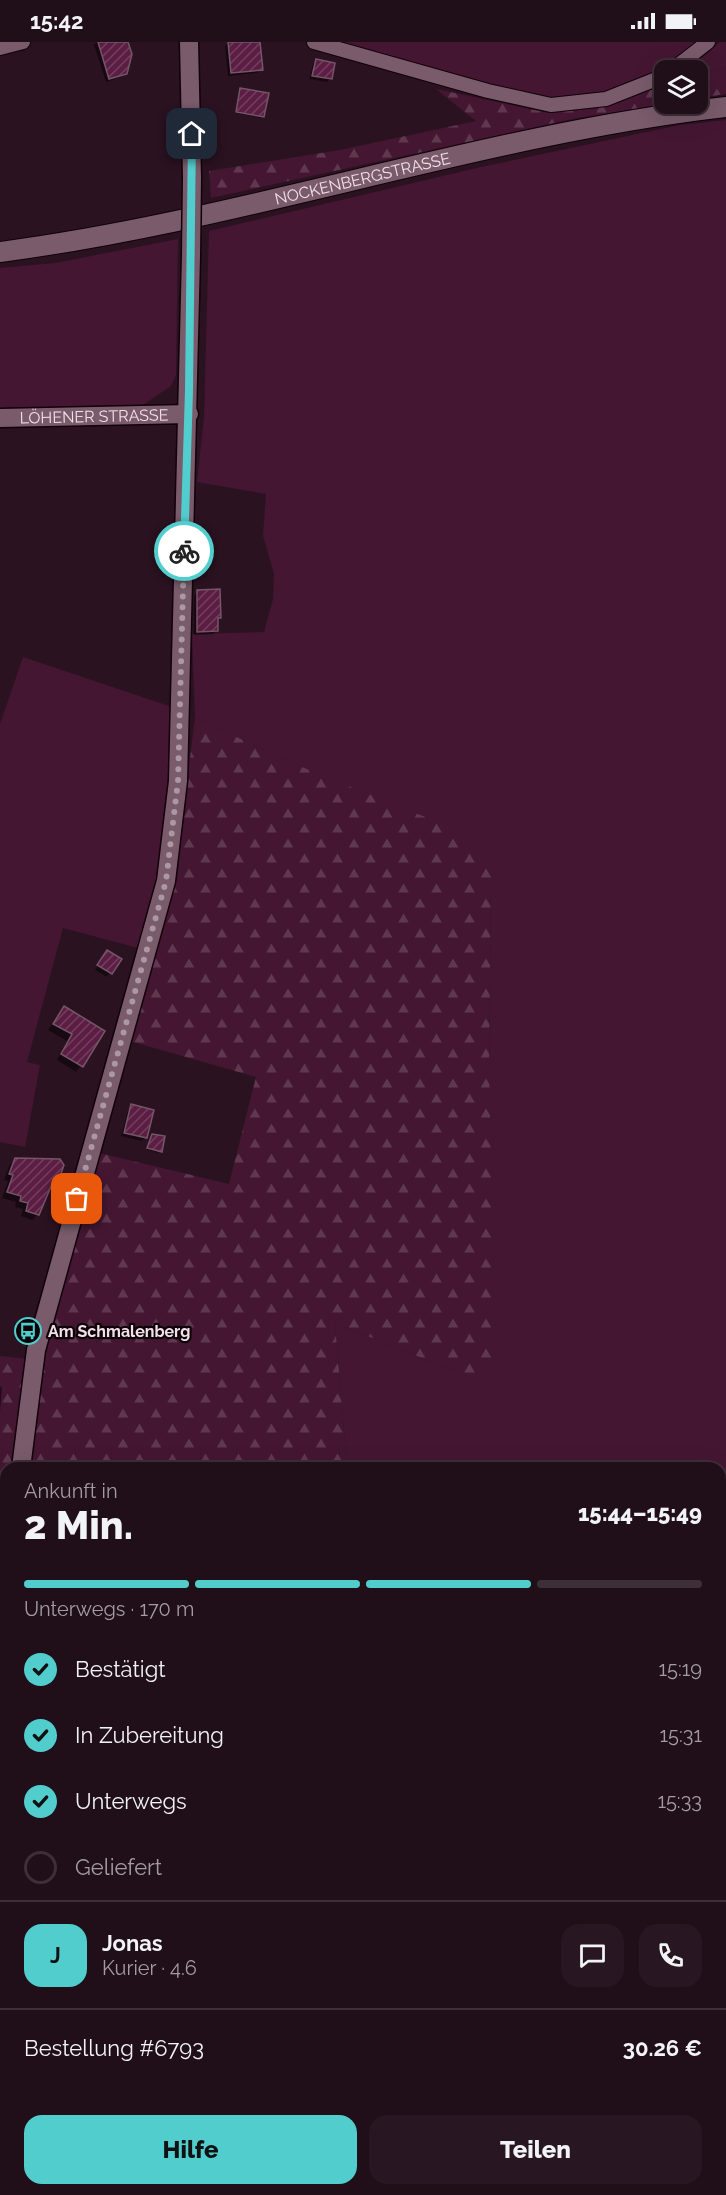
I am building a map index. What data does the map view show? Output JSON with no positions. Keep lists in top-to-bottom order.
{
  "streets": {
    "main road": ["NOCKENBERGSTRASSE"],
    "street": ["LÖHENER STRASSE"]
  },
  "places": {
    "bus stop": ["Am Schmalenberg"]
  },
  "page": {
    "status": "15:42",
    "heading": ["2 Min.", "Ankunft in", "15:44–15:49"],
    "panel": [
      "Jonas",
      "Kurier · 4.6",
      "Bestellung #6793",
      "30.26 €"
    ],
    "bar": "Unterwegs · 170 m",
    "list": [
      ["Bestätigt", "15:19"],
      ["In Zubereitung", "15:31"],
      ["Unterwegs", "15:33"],
      "Geliefert"
    ],
    "round": "J",
    "buttons": ["Hilfe", "Teilen"]
  }
}
